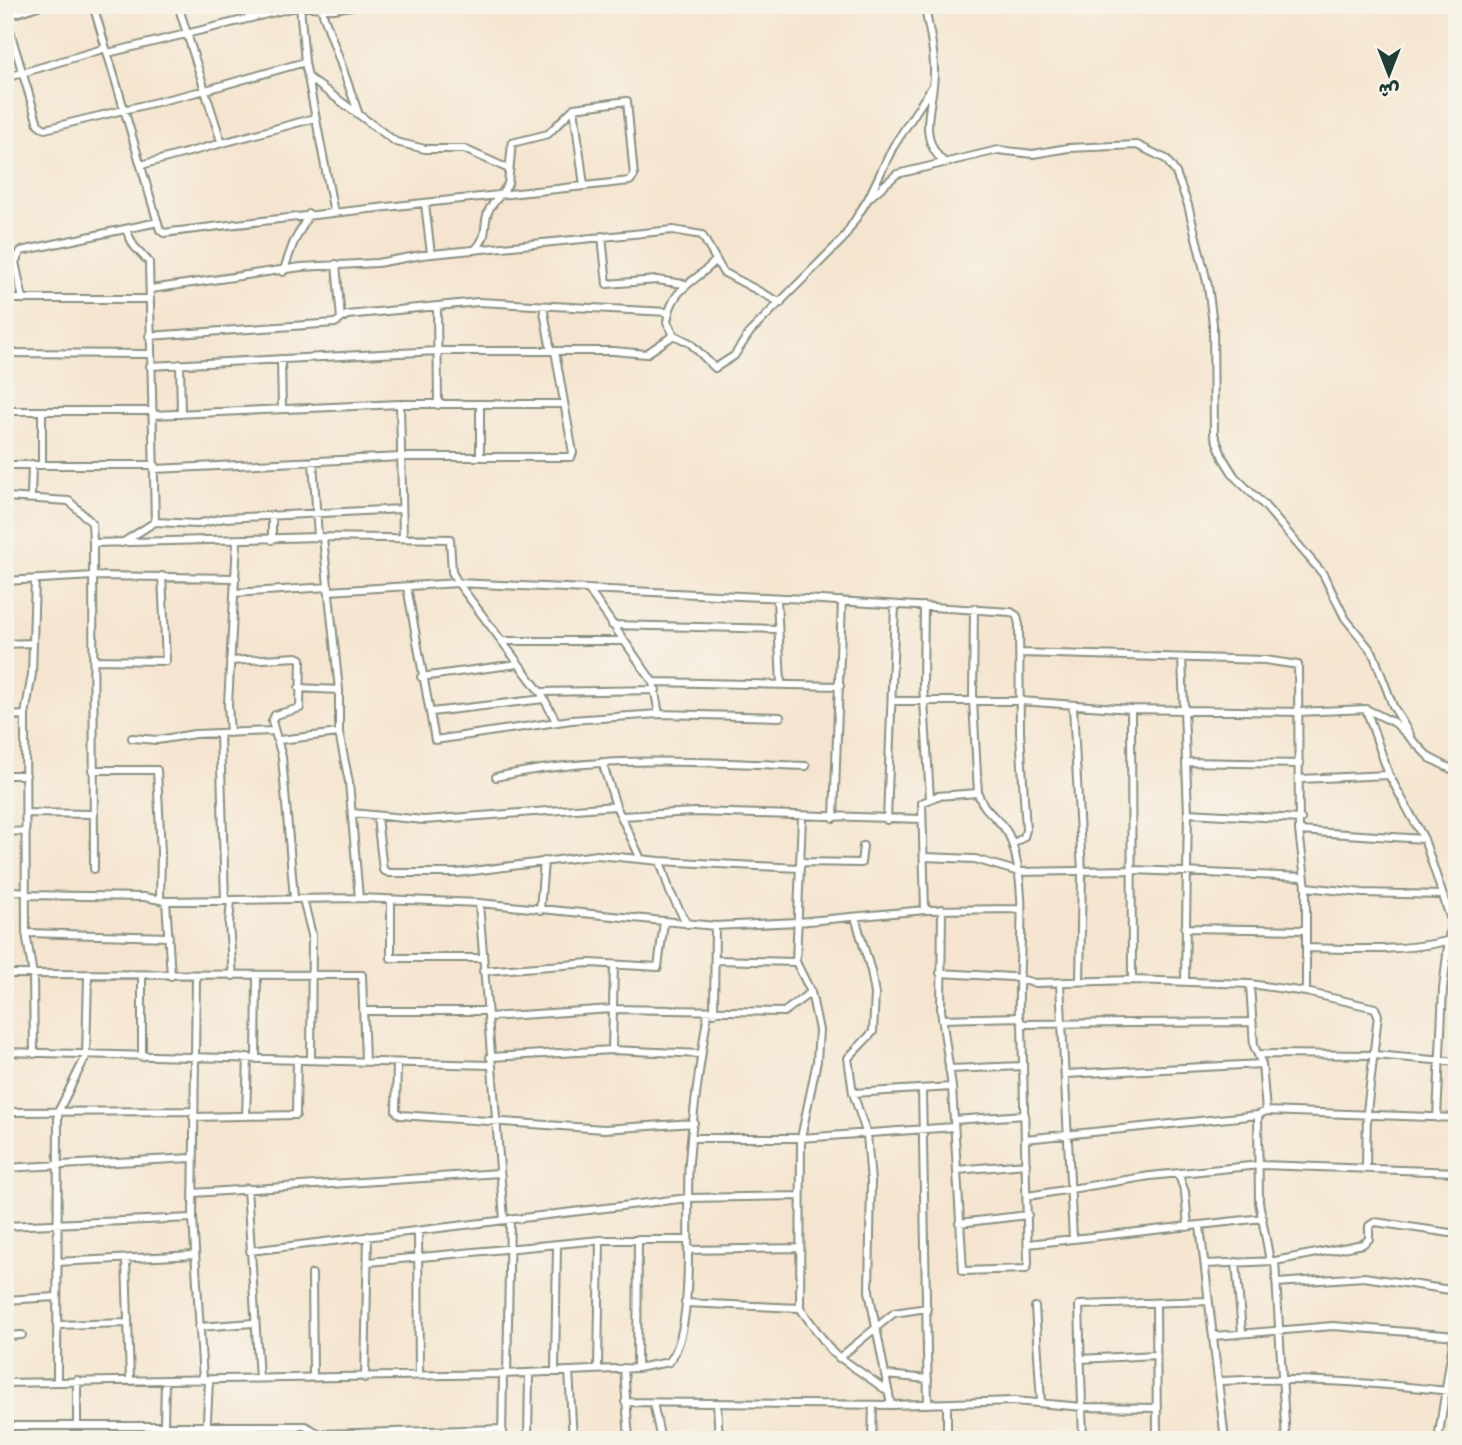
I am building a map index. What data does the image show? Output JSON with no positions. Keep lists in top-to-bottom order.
{
  "north": "bottom"
}
